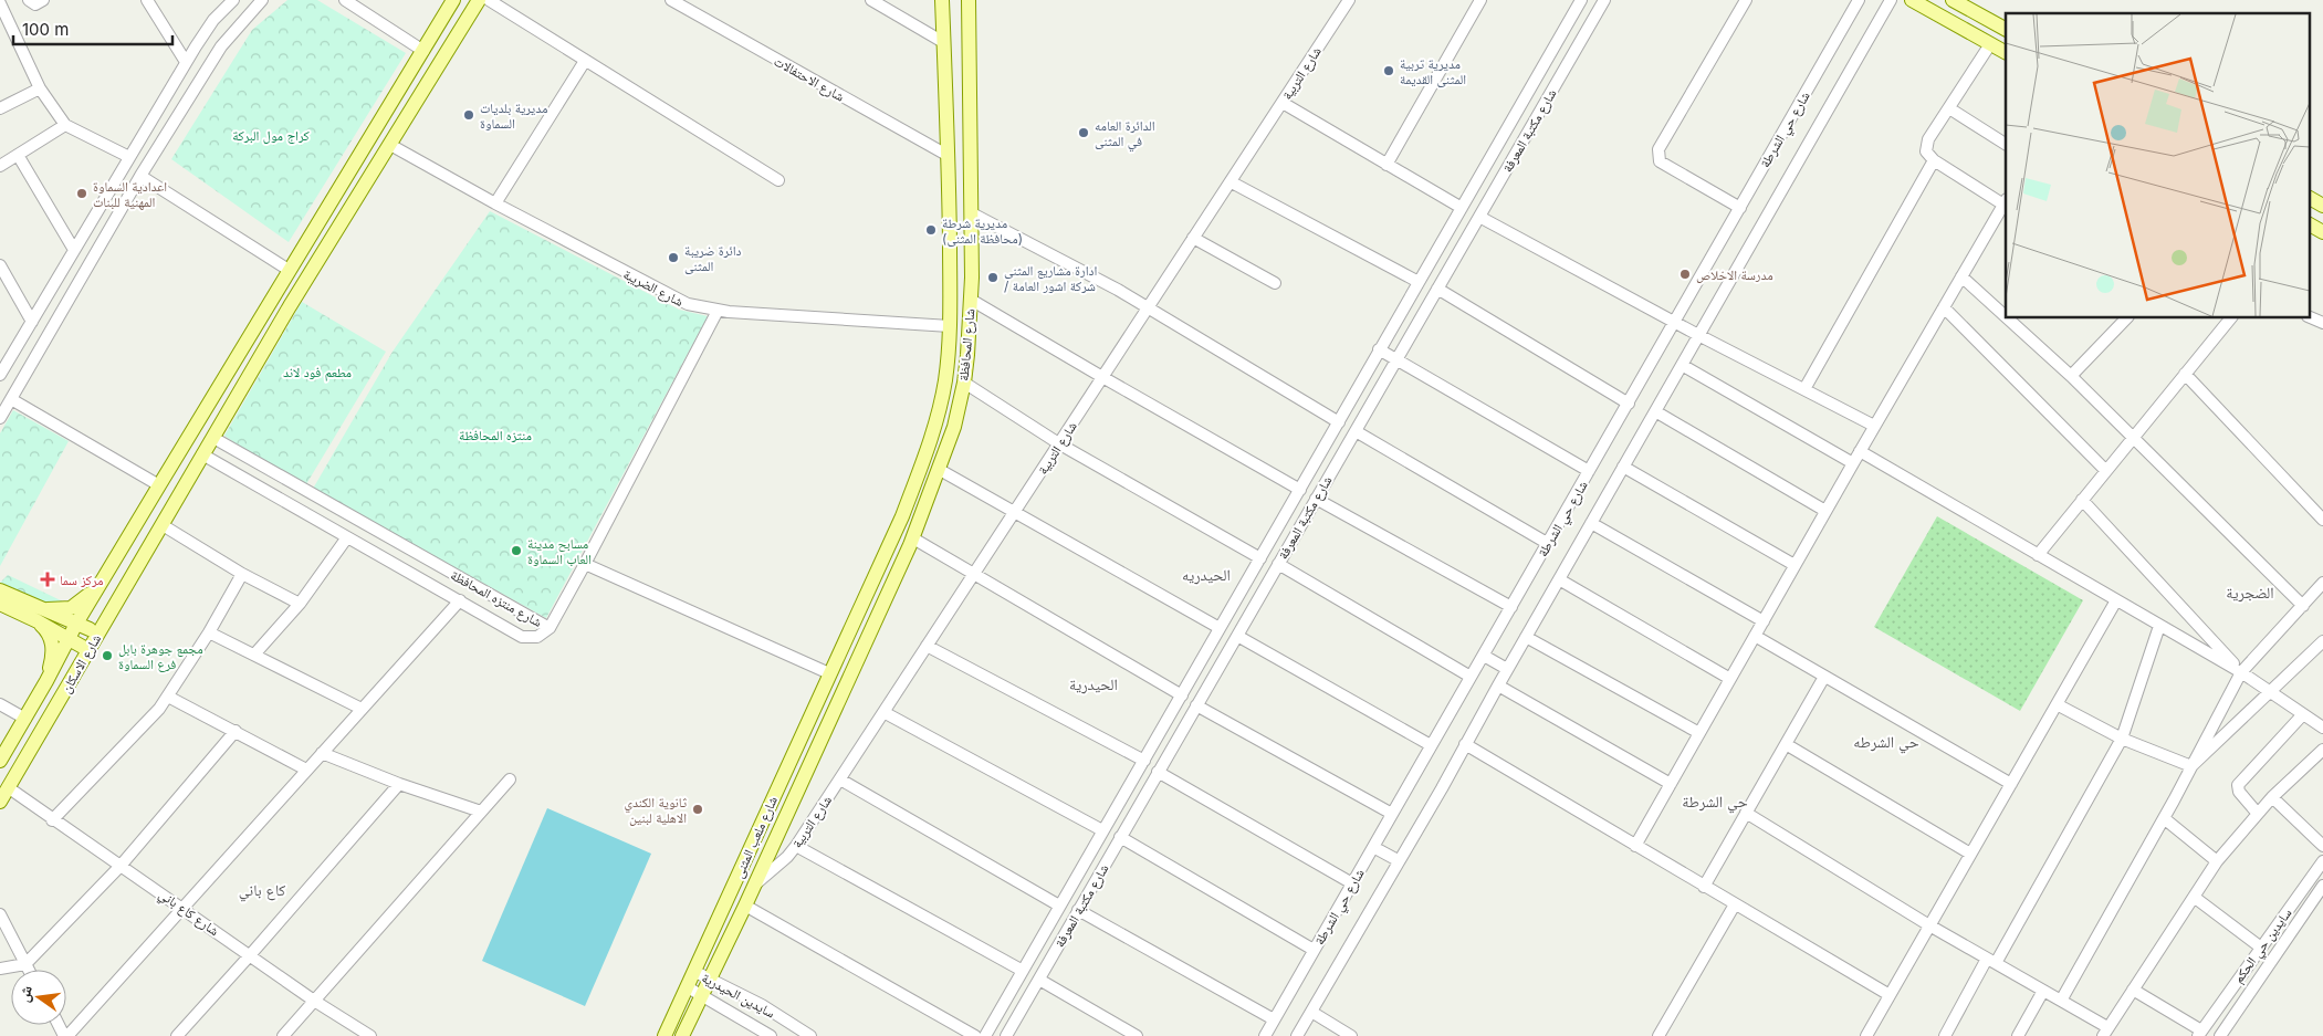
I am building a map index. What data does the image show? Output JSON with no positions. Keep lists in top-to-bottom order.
{
  "streets": {
    "main road": ["شارع المحافظة", "شارع الاسكان", "شارع ملعب المثنى"],
    "street": [
      "شارع التربية",
      "شارع الاحتفالات",
      "شارع حي الشرطة",
      "شارع مكتبة المعرفة",
      "شارع الضريبة",
      "شارع منتزه المحافظة",
      "شارع كاع باني",
      "سايدين حي الحكم",
      "سايدين الحيدرية"
    ]
  },
  "crossings": [
    ["شارع التربية", "شارع ملعب المثنى"],
    ["شارع الاحتفالات", "شارع المحافظة"],
    ["شارع الضريبة", "شارع المحافظة"],
    ["شارع الضريبة", "شارع الاسكان"],
    ["شارع المحافظة", "شارع ملعب المثنى"],
    ["شارع منتزه المحافظة", "شارع الاسكان"],
    ["شارع الاسكان", "شارع كاع باني"],
    ["شارع ملعب المثنى", "سايدين الحيدرية"]
  ],
  "districts": [
    "الحيدريه",
    "الضجرية",
    "الحيدرية",
    "حي الشرطه",
    "حي الشرطة",
    "كاع باني"
  ],
  "parks": ["كراج مول البركة", "مطعم فود لاند", "منتزه المحافظة"],
  "places": {
    "other": [
      "مديرية تربية المثنى القديمة",
      "مديرية بلديات السماوة",
      "الدائرة العامه في المثنى",
      "اعدادية السماوة المهنية للبنات",
      "مديرية شرطة (محافظة المثنى)",
      "دائرة ضريبة المثنى",
      "مدرسة الاخلاص",
      "ادارة مشاريع المثنى / شركة اشور العامة",
      "مسابح مدينة العاب السماوة",
      "مجمع جوهرة بابل فرع السماوة",
      "ثانوية الكندي الاهلية لبنين"
    ],
    "health": ["مركز سما"]
  },
  "scale_bar": "100 m",
  "north": "left"
}
